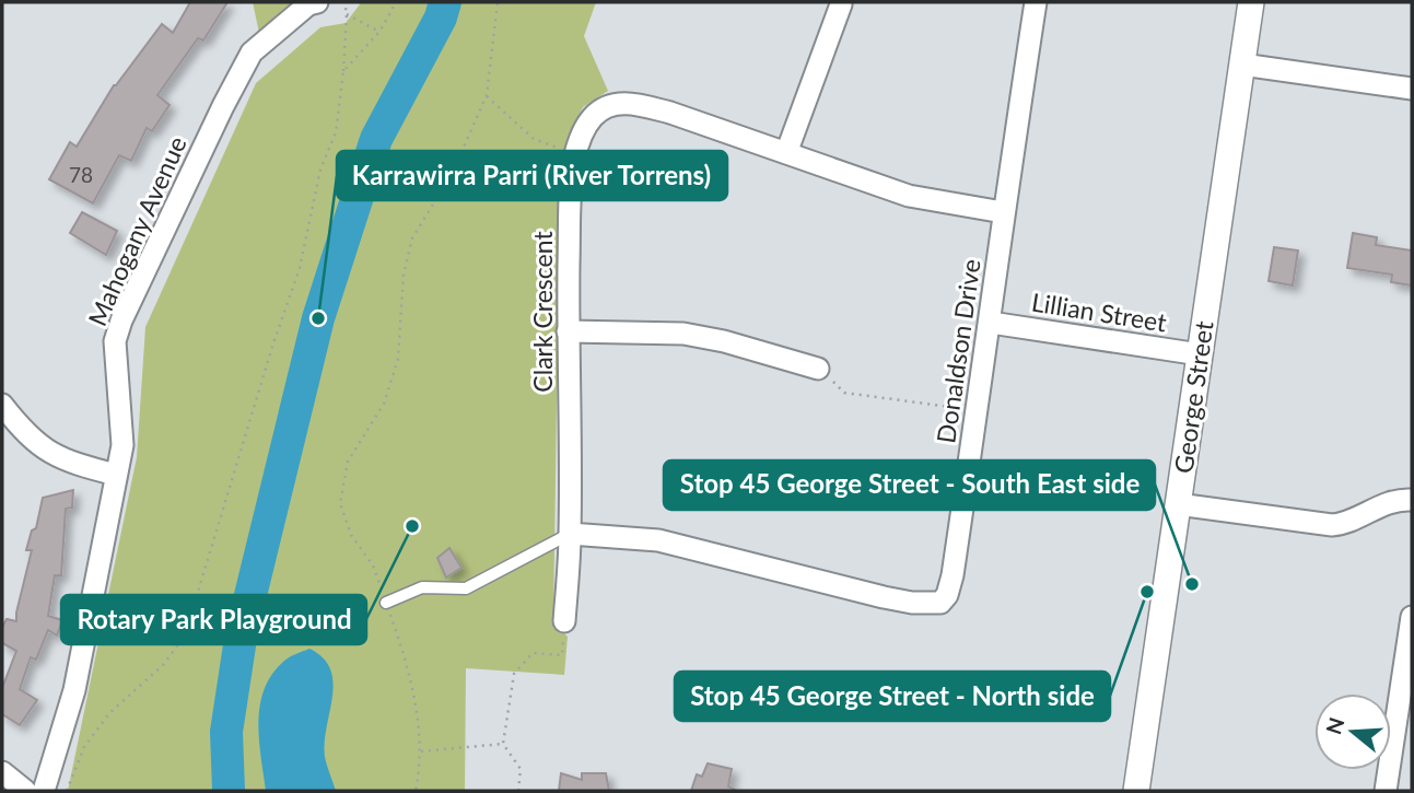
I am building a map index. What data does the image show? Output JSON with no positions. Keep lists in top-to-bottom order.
{
  "streets": {
    "street": [
      "Mahogany Avenue",
      "Clark Crescent",
      "Lillian Street",
      "Donaldson Drive",
      "George Street"
    ]
  },
  "crossings": [
    ["Clark Crescent", "Donaldson Drive"],
    ["Lillian Street", "Donaldson Drive"],
    ["Lillian Street", "George Street"]
  ],
  "places": [
    "Karrawirra Parri (River Torrens)",
    "Rotary Park Playground",
    "Stop 45 George Street - South East side",
    "Stop 45 George Street - North side"
  ],
  "house_numbers": ["78"],
  "north": "left"
}
